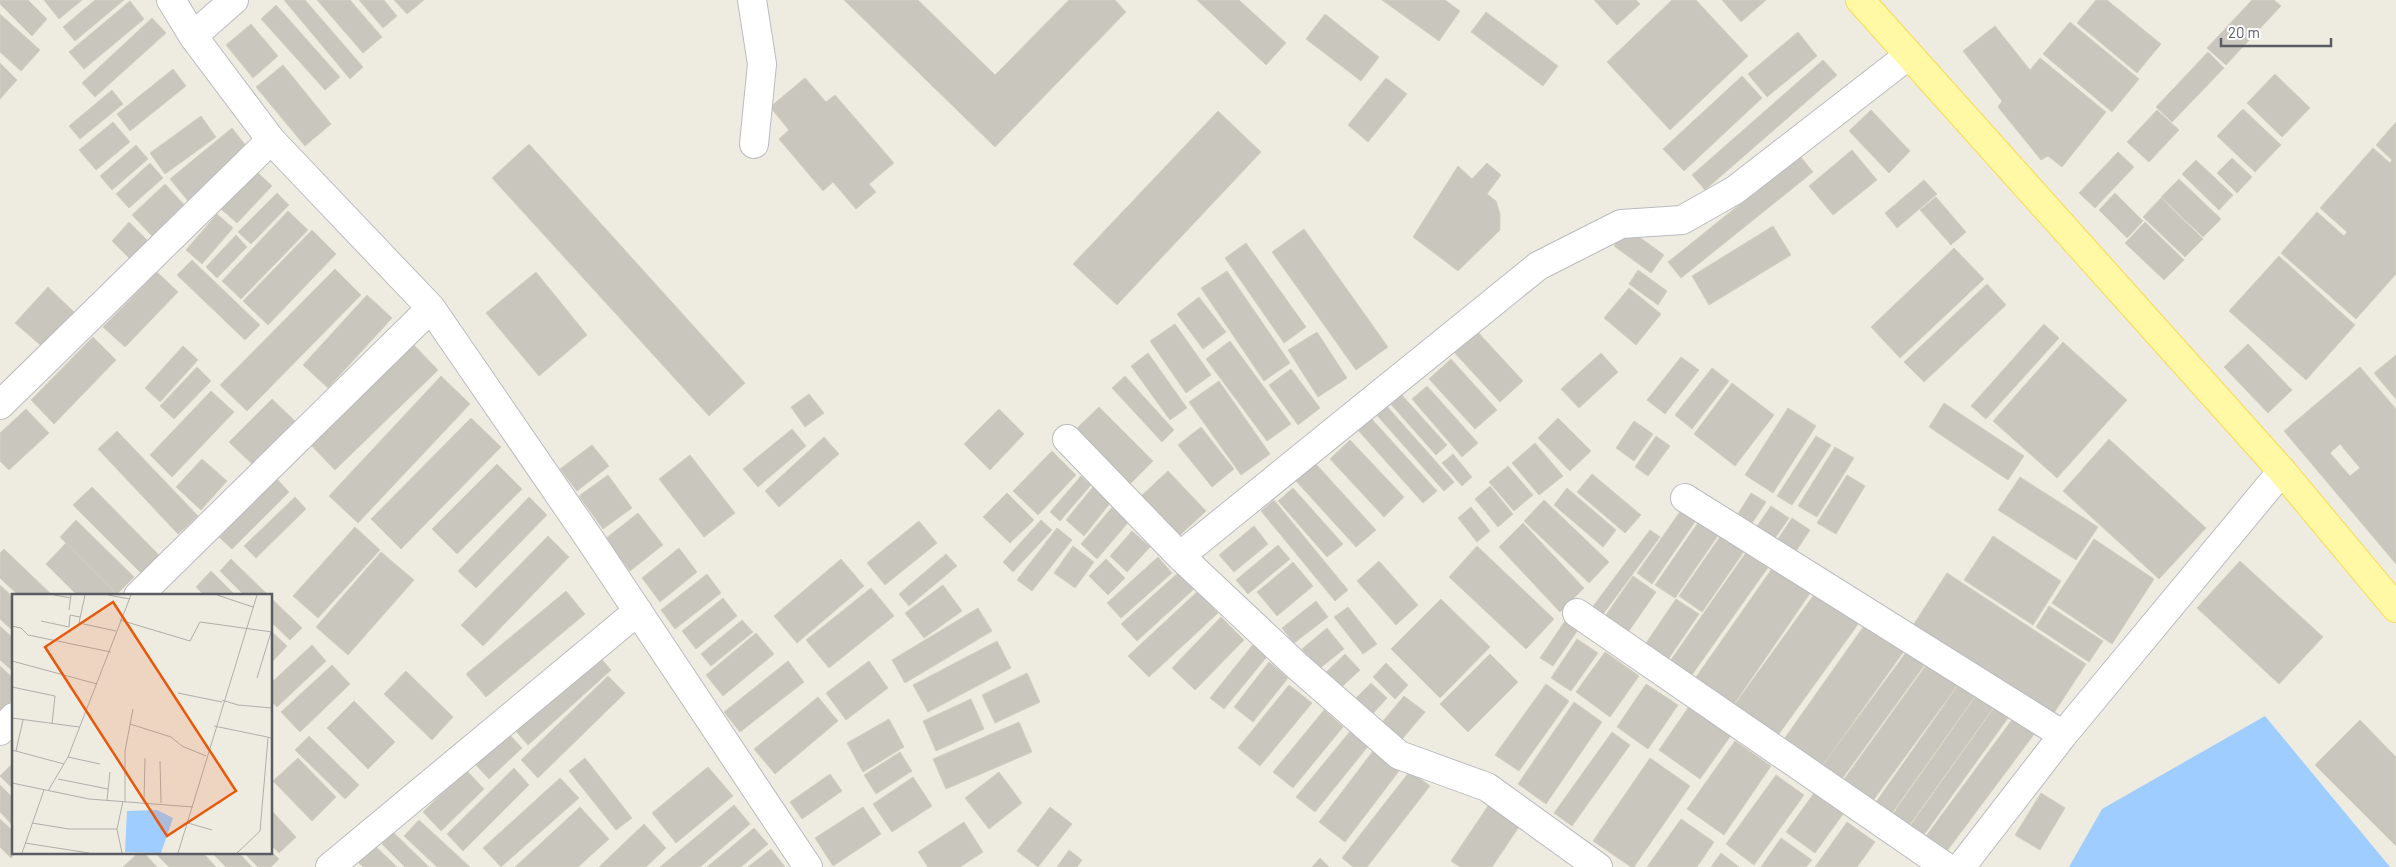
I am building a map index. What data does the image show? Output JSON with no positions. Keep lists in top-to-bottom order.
{
  "scale_bar": "20 m"
}
